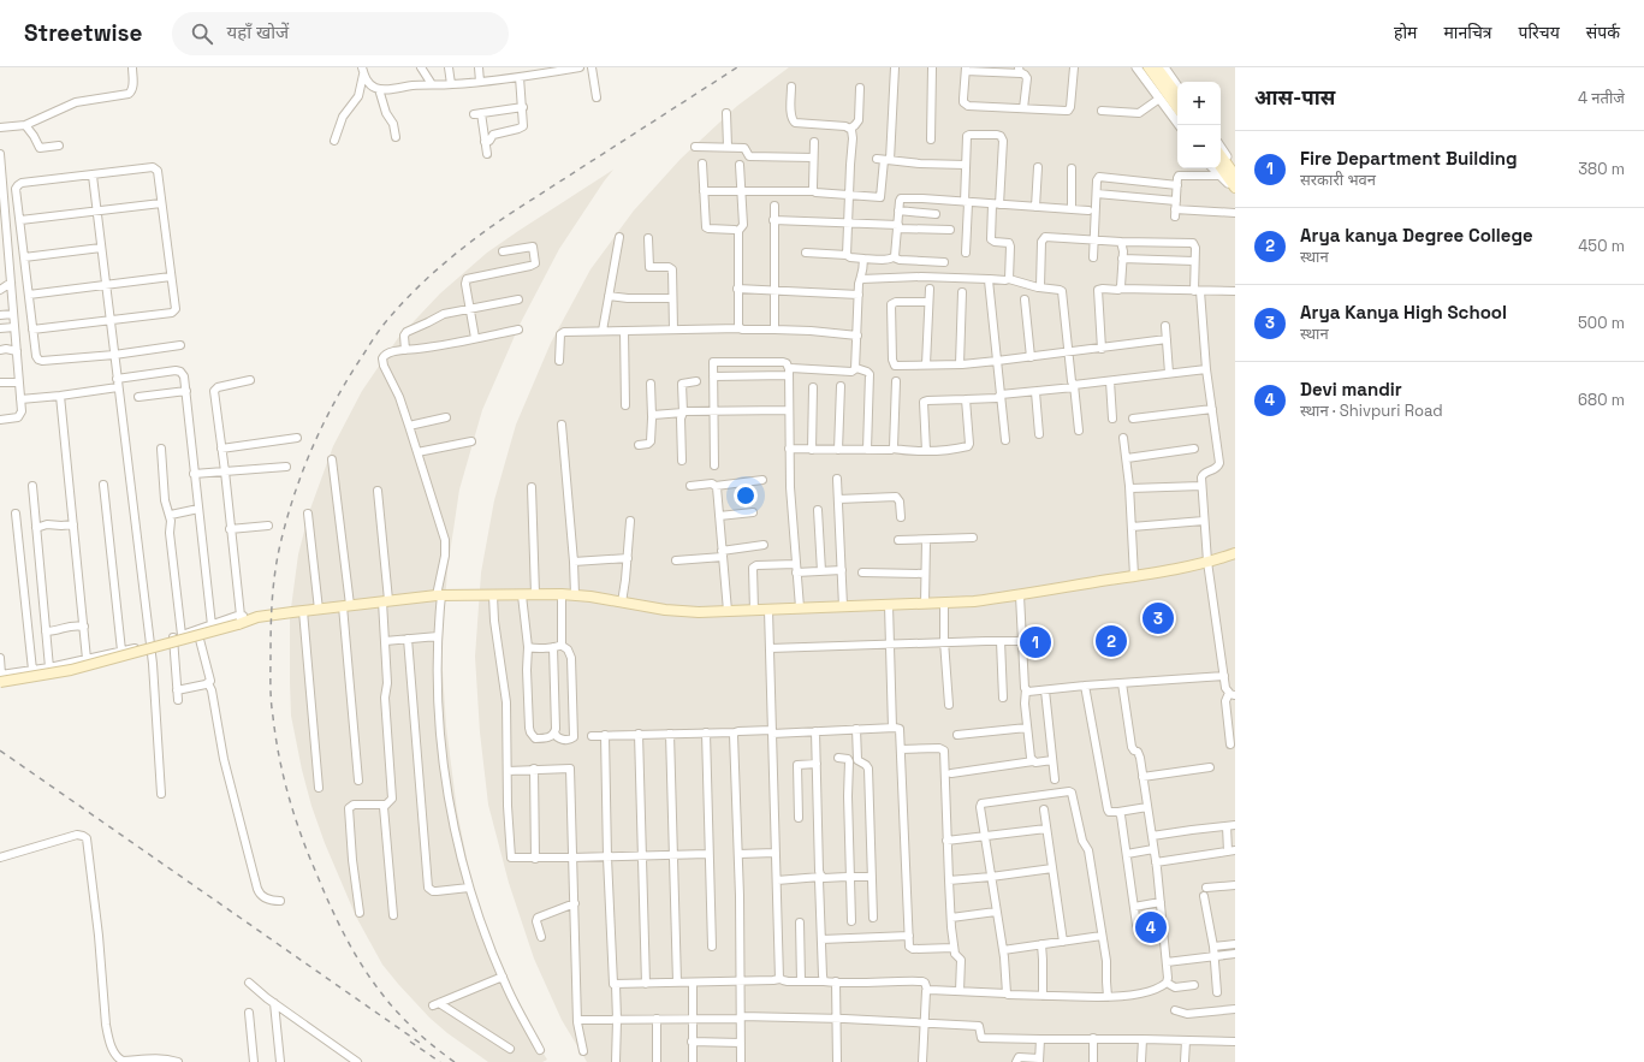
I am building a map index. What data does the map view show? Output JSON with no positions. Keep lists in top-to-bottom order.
{
  "page": {
    "header": "Streetwise",
    "search": "यहाँ खोजें",
    "nav": [
      "होम",
      "मानचित्र",
      "परिचय",
      "संपर्क"
    ],
    "heading": ["आस-पास", "4 नतीजे"],
    "map_buttons": ["+", "−"],
    "list": [
      {
        "mark": "1",
        "name": "Fire Department Building",
        "note": "सरकारी भवन",
        "value": "380 m"
      },
      {
        "mark": "2",
        "name": "Arya kanya Degree College",
        "note": "स्थान",
        "value": "450 m"
      },
      {
        "mark": "3",
        "name": "Arya Kanya High School",
        "note": "स्थान",
        "value": "500 m"
      },
      {
        "mark": "4",
        "name": "Devi mandir",
        "note": "स्थान · Shivpuri Road",
        "value": "680 m"
      }
    ],
    "pins": [
      "3",
      "2",
      "1",
      "4"
    ]
  }
}
